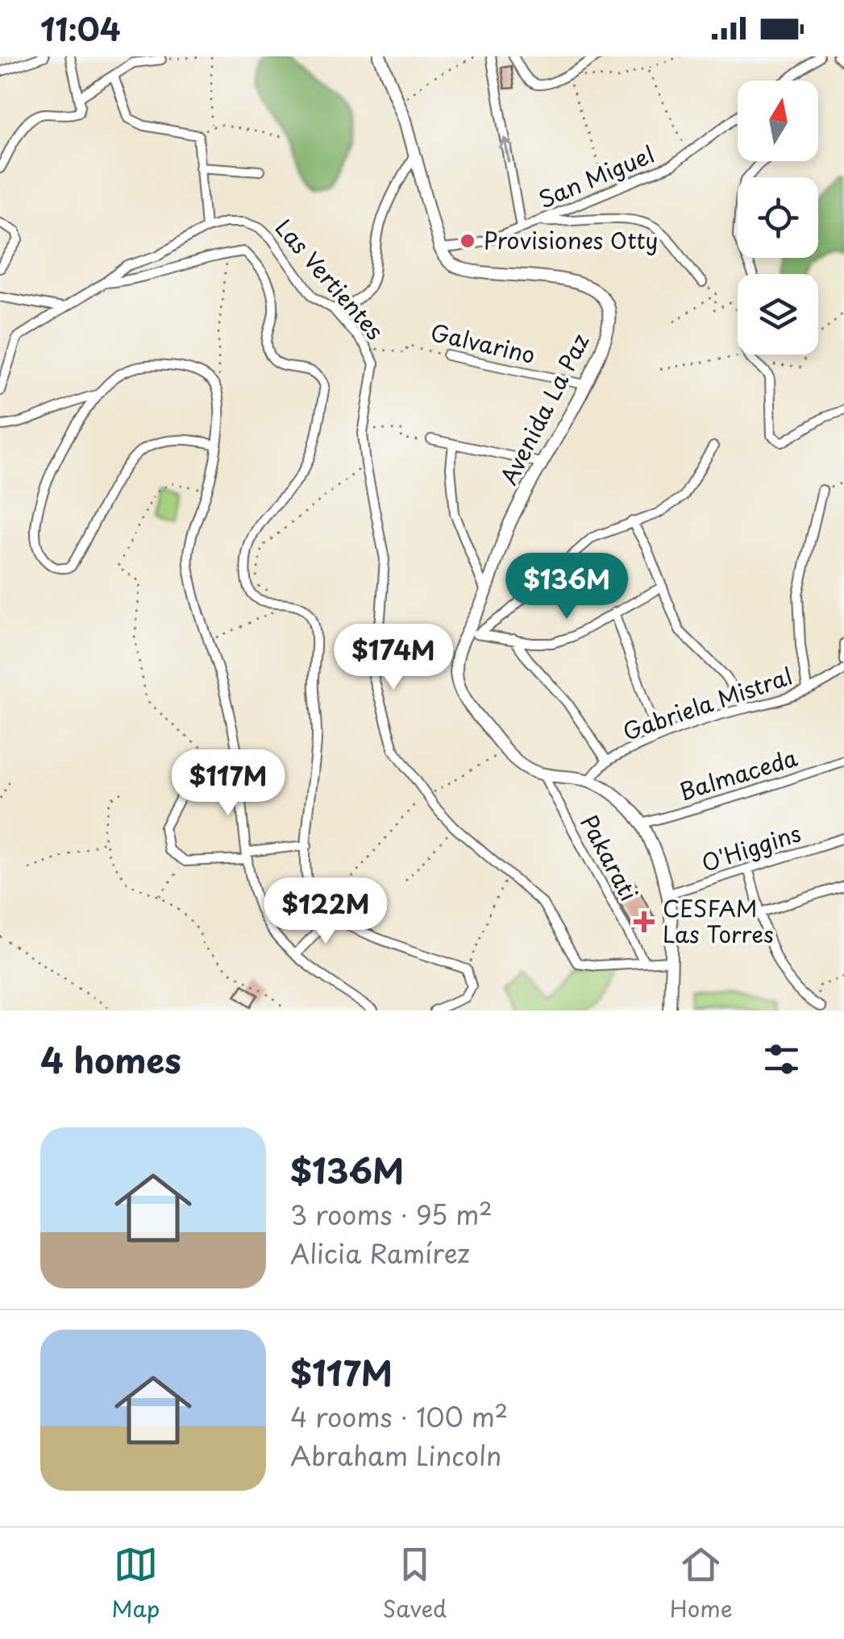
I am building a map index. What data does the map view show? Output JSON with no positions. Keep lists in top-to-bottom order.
{
  "streets": {
    "street": [
      "San Miguel",
      "Las Vertientes",
      "Galvarino",
      "Avenida La Paz",
      "Gabriela Mistral",
      "Balmaceda",
      "O'Higgins",
      "Pakarati"
    ]
  },
  "crossings": [
    ["San Miguel", "Avenida La Paz"],
    ["Las Vertientes", "Pakarati"],
    ["Galvarino", "Avenida La Paz"],
    ["Avenida La Paz", "Pakarati"]
  ],
  "places": {
    "other": ["Provisiones Otty"],
    "health": ["CESFAM Las Torres"]
  },
  "north": "top",
  "page": {
    "status": "11:04",
    "price": [
      "$136M",
      "$174M",
      "$117M",
      "$122M"
    ],
    "heading": "4 homes",
    "list": [
      {
        "name": "$136M",
        "note": "3 rooms · 95 m² · Alicia Ramírez"
      },
      {
        "name": "$117M",
        "note": "4 rooms · 100 m² · Abraham Lincoln"
      }
    ],
    "tabs": ["Map", "Saved", "Home"]
  }
}
